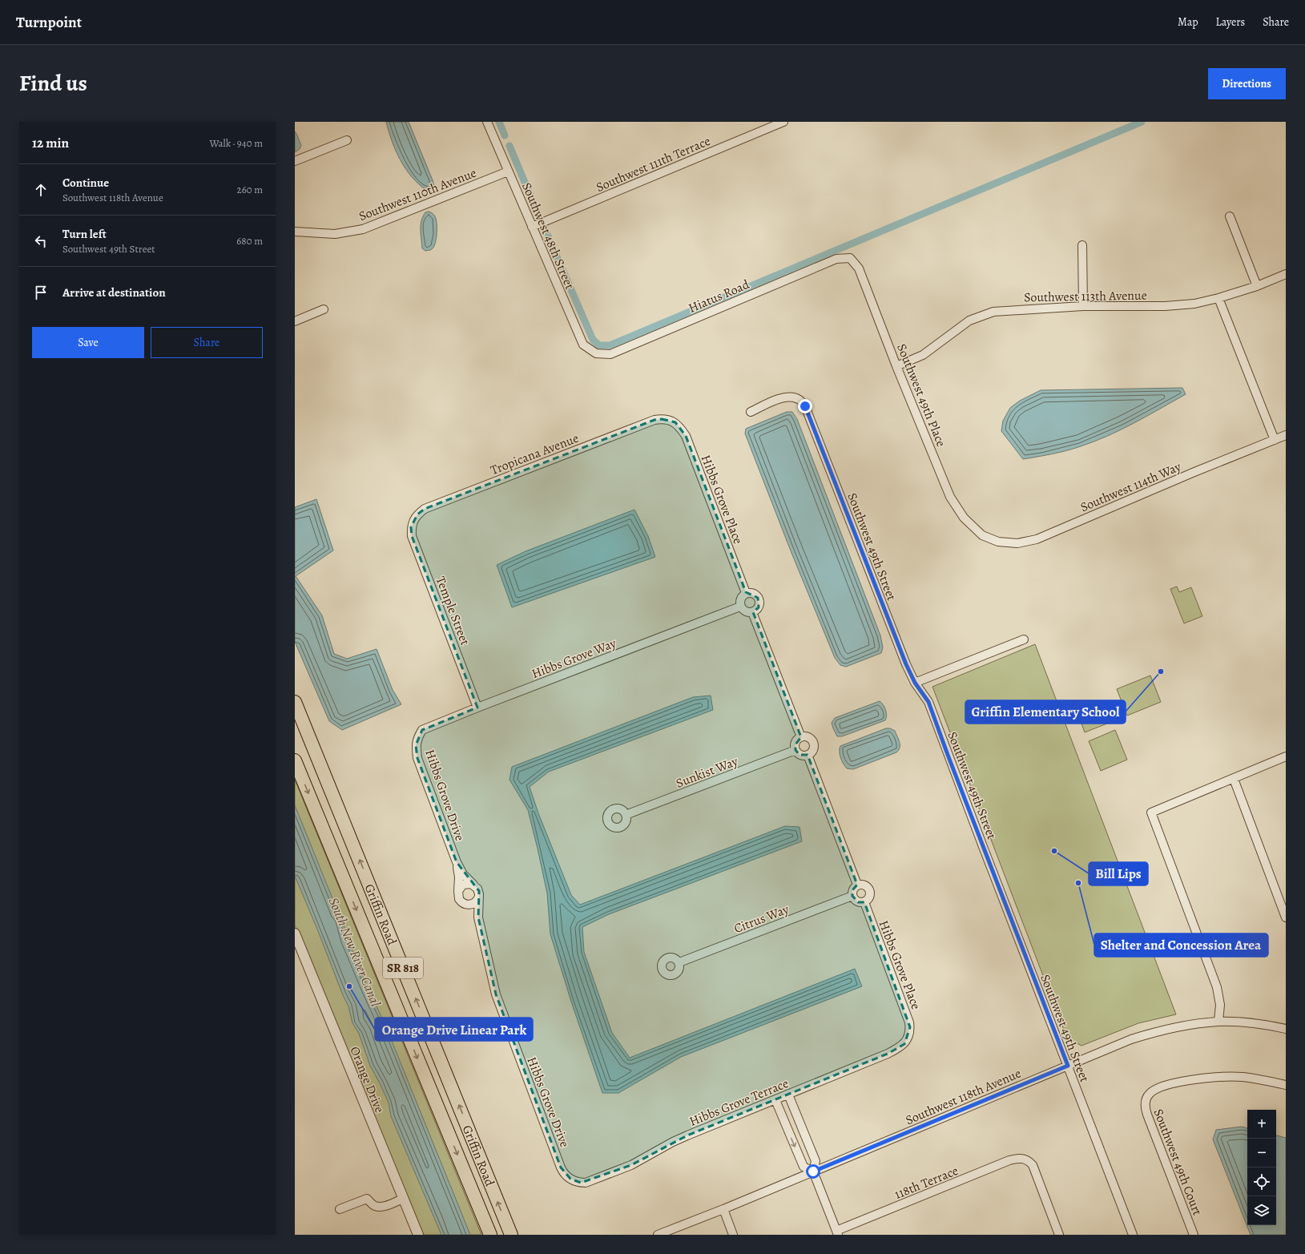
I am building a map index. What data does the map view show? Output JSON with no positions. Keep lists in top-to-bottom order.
{
  "streets": {
    "main road": ["Griffin Road", "SR 818"],
    "street": [
      "Southwest 111th Terrace",
      "Southwest 110th Avenue",
      "Southwest 48th Street",
      "Hiatus Road",
      "Southwest 113th Avenue",
      "Southwest 49th Place",
      "Tropicana Avenue",
      "Southwest 114th Way",
      "Hibbs Grove Place",
      "Southwest 49th Street",
      "Temple Street",
      "Hibbs Grove Way",
      "Sunkist Way",
      "Hibbs Grove Drive",
      "Citrus Way",
      "Orange Drive",
      "Southwest 118th Avenue",
      "Hibbs Grove Terrace",
      "Southwest 49th Court",
      "118th Terrace"
    ]
  },
  "crossings": [
    ["Southwest 111th Terrace", "Southwest 48th Street"],
    ["Southwest 110th Avenue", "Southwest 48th Street"],
    ["Southwest 48th Street", "Hiatus Road"],
    ["Hiatus Road", "Southwest 49th Place"],
    ["Southwest 113th Avenue", "Southwest 49th Place"],
    ["Southwest 49th Place", "Southwest 114th Way"],
    ["Tropicana Avenue", "Hibbs Grove Place"],
    ["Tropicana Avenue", "Temple Street"],
    ["Hibbs Grove Place", "Hibbs Grove Way"],
    ["Hibbs Grove Place", "Citrus Way"],
    ["Hibbs Grove Place", "Hibbs Grove Terrace"],
    ["Southwest 49th Street", "Southwest 118th Avenue"],
    ["Temple Street", "Hibbs Grove Way"],
    ["Hibbs Grove Way", "Hibbs Grove Drive"],
    ["Hibbs Grove Drive", "Hibbs Grove Terrace"]
  ],
  "water": ["South New River Canal"],
  "places": [
    "Griffin Elementary School",
    "Bill Lips",
    "Shelter and Concession Area",
    "Orange Drive Linear Park"
  ],
  "page": {
    "header": "Turnpoint",
    "nav": ["Map", "Layers", "Share"],
    "title": "Find us",
    "buttons": [
      "Directions",
      ["Save", "Share"]
    ],
    "heading": ["12 min", "Walk · 940 m"],
    "list": [
      ["Continue", "Southwest 118th Avenue", "260 m"],
      ["Turn left", "Southwest 49th Street", "680 m"],
      "Arrive at destination"
    ],
    "map_buttons": ["+", "−"]
  }
}
